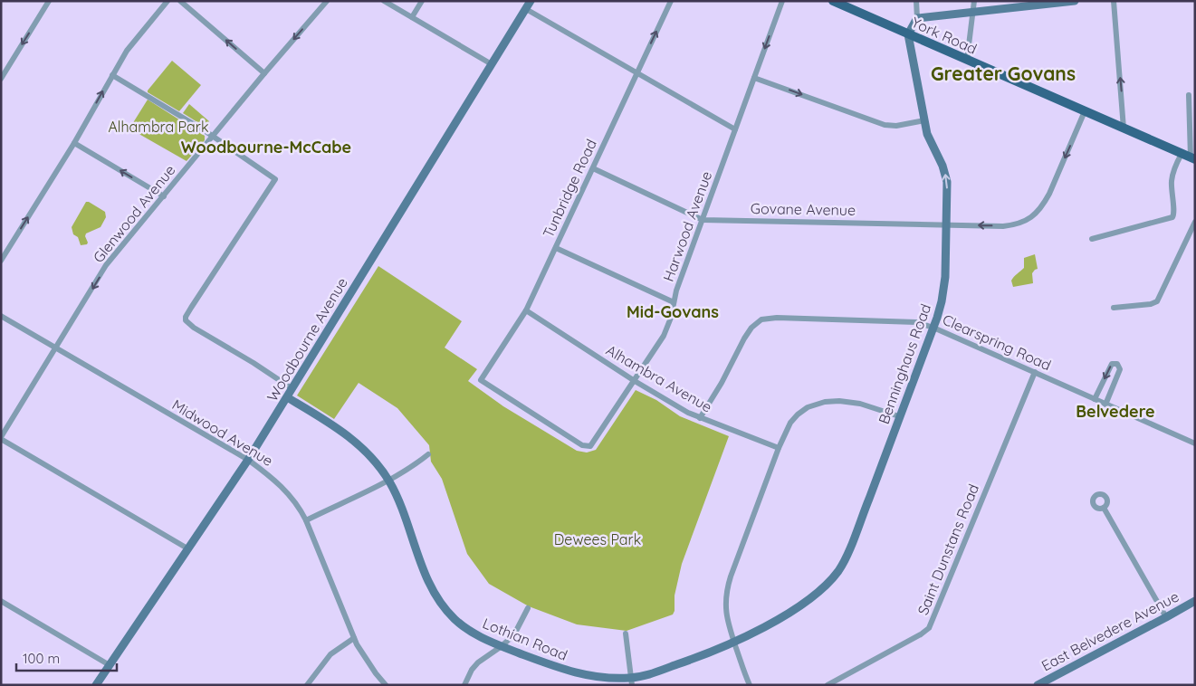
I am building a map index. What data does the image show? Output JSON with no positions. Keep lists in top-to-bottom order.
{
  "streets": {
    "main road": ["York Road"],
    "street": [
      "Tunbridge Road",
      "Govane Avenue",
      "Glenwood Avenue",
      "Harwood Avenue",
      "Woodbourne Avenue",
      "Clearspring Road",
      "Benninghaus Road",
      "Alhambra Avenue",
      "Midwood Avenue",
      "Saint Dunstans Road",
      "East Belvedere Avenue",
      "Lothian Road"
    ]
  },
  "crossings": [
    ["York Road", "Govane Avenue"],
    ["York Road", "Benninghaus Road"],
    ["Tunbridge Road", "Govane Avenue"],
    ["Tunbridge Road", "Harwood Avenue"],
    ["Tunbridge Road", "Alhambra Avenue"],
    ["Govane Avenue", "Harwood Avenue"],
    ["Govane Avenue", "Benninghaus Road"],
    ["Glenwood Avenue", "Midwood Avenue"],
    ["Harwood Avenue", "Alhambra Avenue"],
    ["Woodbourne Avenue", "Midwood Avenue"],
    ["Woodbourne Avenue", "Lothian Road"],
    ["Clearspring Road", "Benninghaus Road"],
    ["Clearspring Road", "Alhambra Avenue"],
    ["Clearspring Road", "Saint Dunstans Road"],
    ["Benninghaus Road", "Lothian Road"]
  ],
  "one_way": ["Glenwood Avenue"],
  "districts": [
    "Greater Govans",
    "Woodbourne-McCabe",
    "Mid-Govans",
    "Belvedere"
  ],
  "parks": ["Alhambra Park", "Dewees Park"],
  "scale_bar": "100 m"
}
